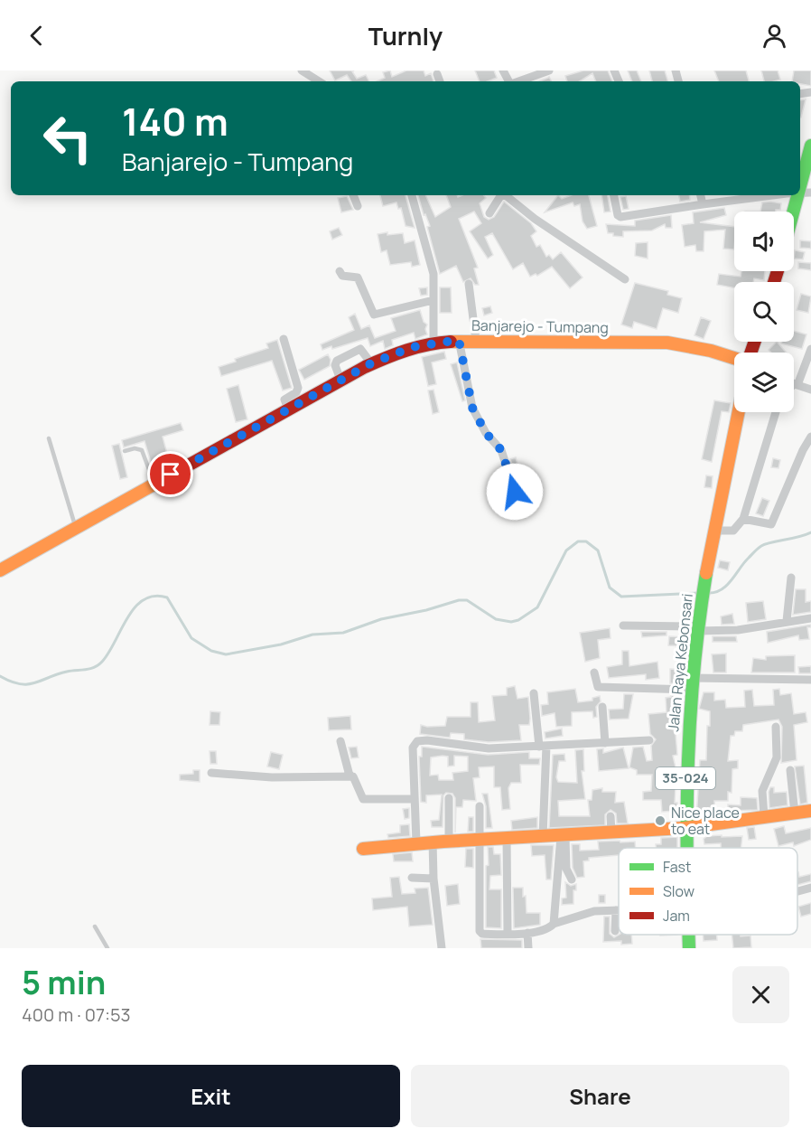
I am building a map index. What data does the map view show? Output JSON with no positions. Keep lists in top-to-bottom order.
{
  "streets": {
    "main road": ["Banjarejo - Tumpang", "Jalan Raya Kebonsari", "35-024"]
  },
  "places": ["Nice place to eat"],
  "legend": ["Fast", "Slow", "Jam"],
  "page": {
    "header": "Turnly",
    "turn": ["140 m", "Banjarejo - Tumpang"],
    "heading": ["5 min", "400 m · 07:53"],
    "buttons": ["Exit", "Share"]
  }
}
